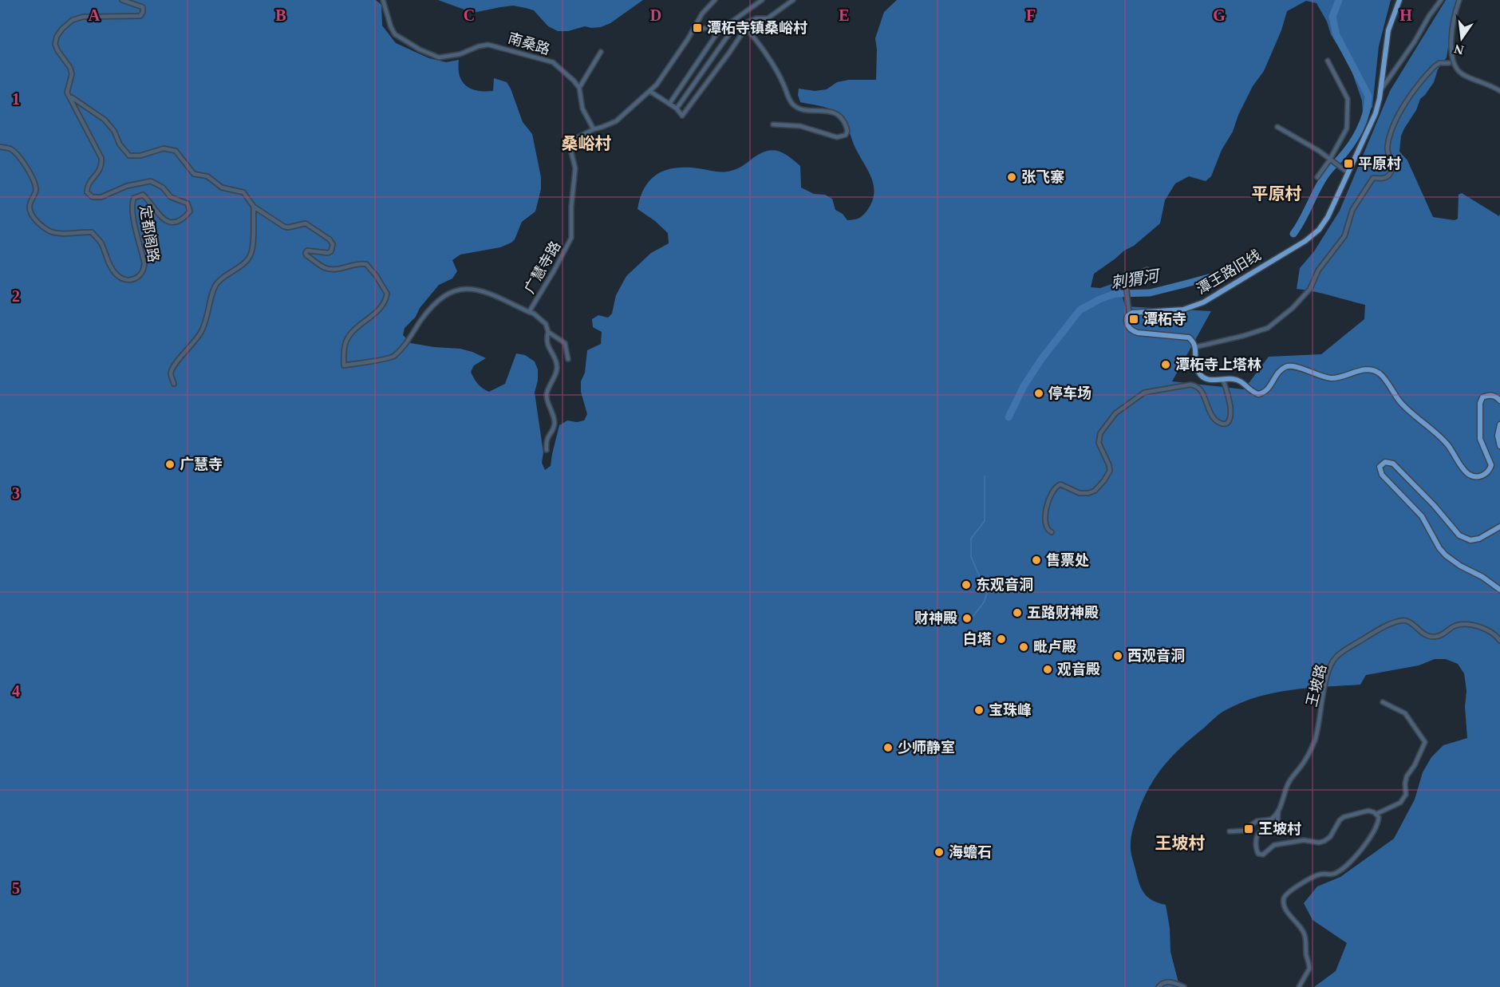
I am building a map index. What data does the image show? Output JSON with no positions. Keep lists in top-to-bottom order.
{
  "streets": {
    "main road": ["潭王路旧线"],
    "street": [
      "南桑路",
      "定都阁路",
      "广慧寺路",
      "王坡路"
    ]
  },
  "districts": ["桑峪村", "平原村", "王坡村"],
  "water": ["刺猬河"],
  "places": {
    "transit": [
      "潭柘寺镇桑峪村",
      "平原村",
      "潭柘寺",
      "王坡村"
    ],
    "other": [
      "张飞寨",
      "潭柘寺上塔林",
      "停车场",
      "广慧寺",
      "售票处",
      "东观音洞",
      "五路财神殿",
      "财神殿",
      "白塔",
      "毗卢殿",
      "西观音洞",
      "观音殿",
      "宝珠峰",
      "少师静室",
      "海蟾石"
    ]
  },
  "north": "bottom",
  "grid": {
    "columns": [
      "A",
      "B",
      "C",
      "D",
      "E",
      "F",
      "G",
      "H"
    ],
    "rows": [
      "1",
      "2",
      "3",
      "4",
      "5"
    ]
  }
}
